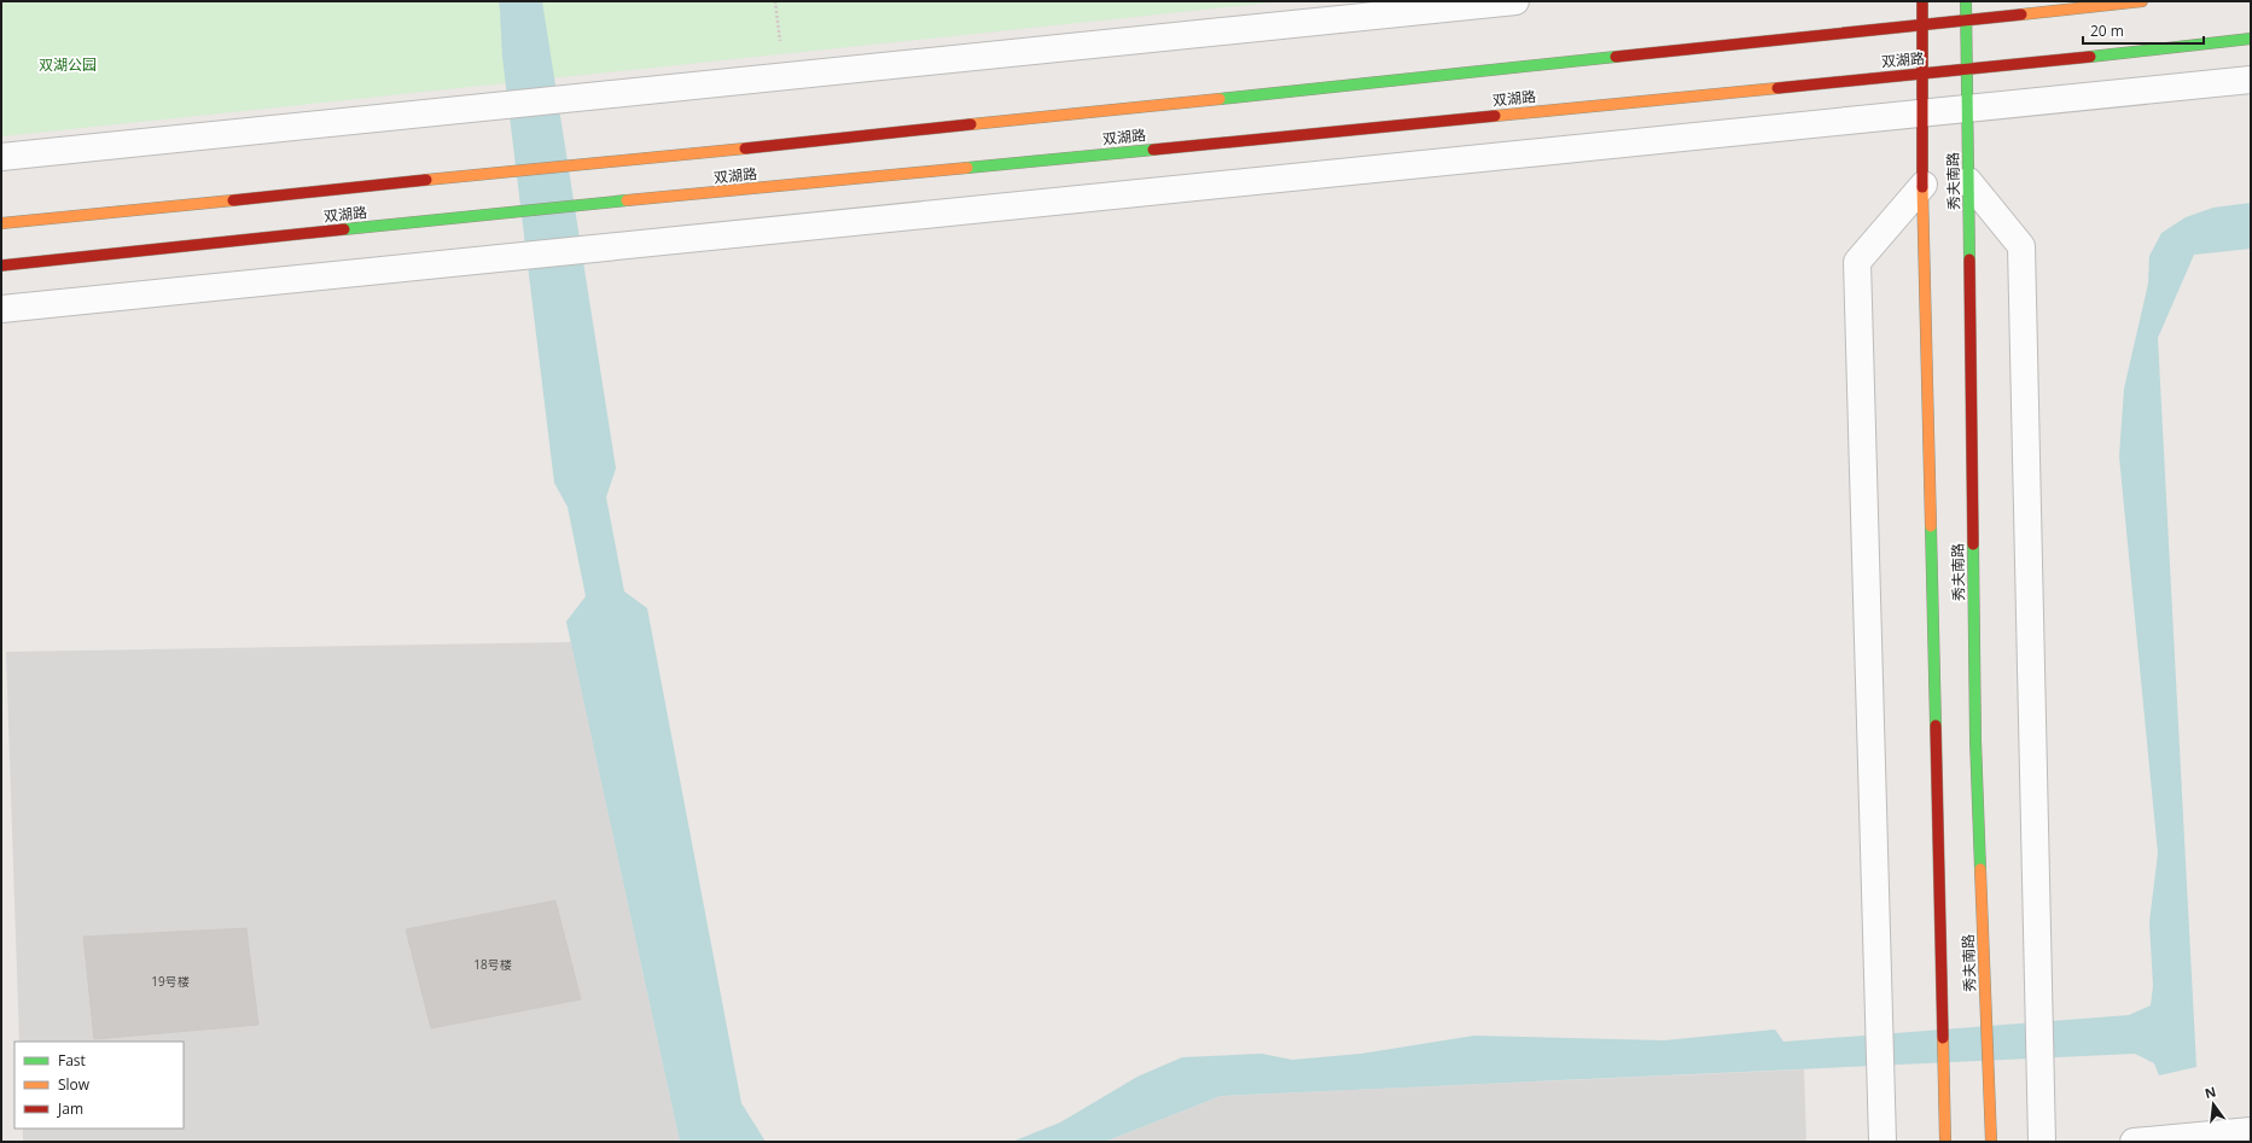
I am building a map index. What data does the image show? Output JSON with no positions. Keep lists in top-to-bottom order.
{
  "streets": {
    "main road": ["双湖路", "秀夫南路"]
  },
  "crossings": [
    ["双湖路", "秀夫南路"]
  ],
  "parks": ["双湖公园"],
  "house_numbers": ["18号楼", "19号楼"],
  "legend": ["Fast", "Slow", "Jam"],
  "scale_bar": "20 m",
  "north": "top"
}
